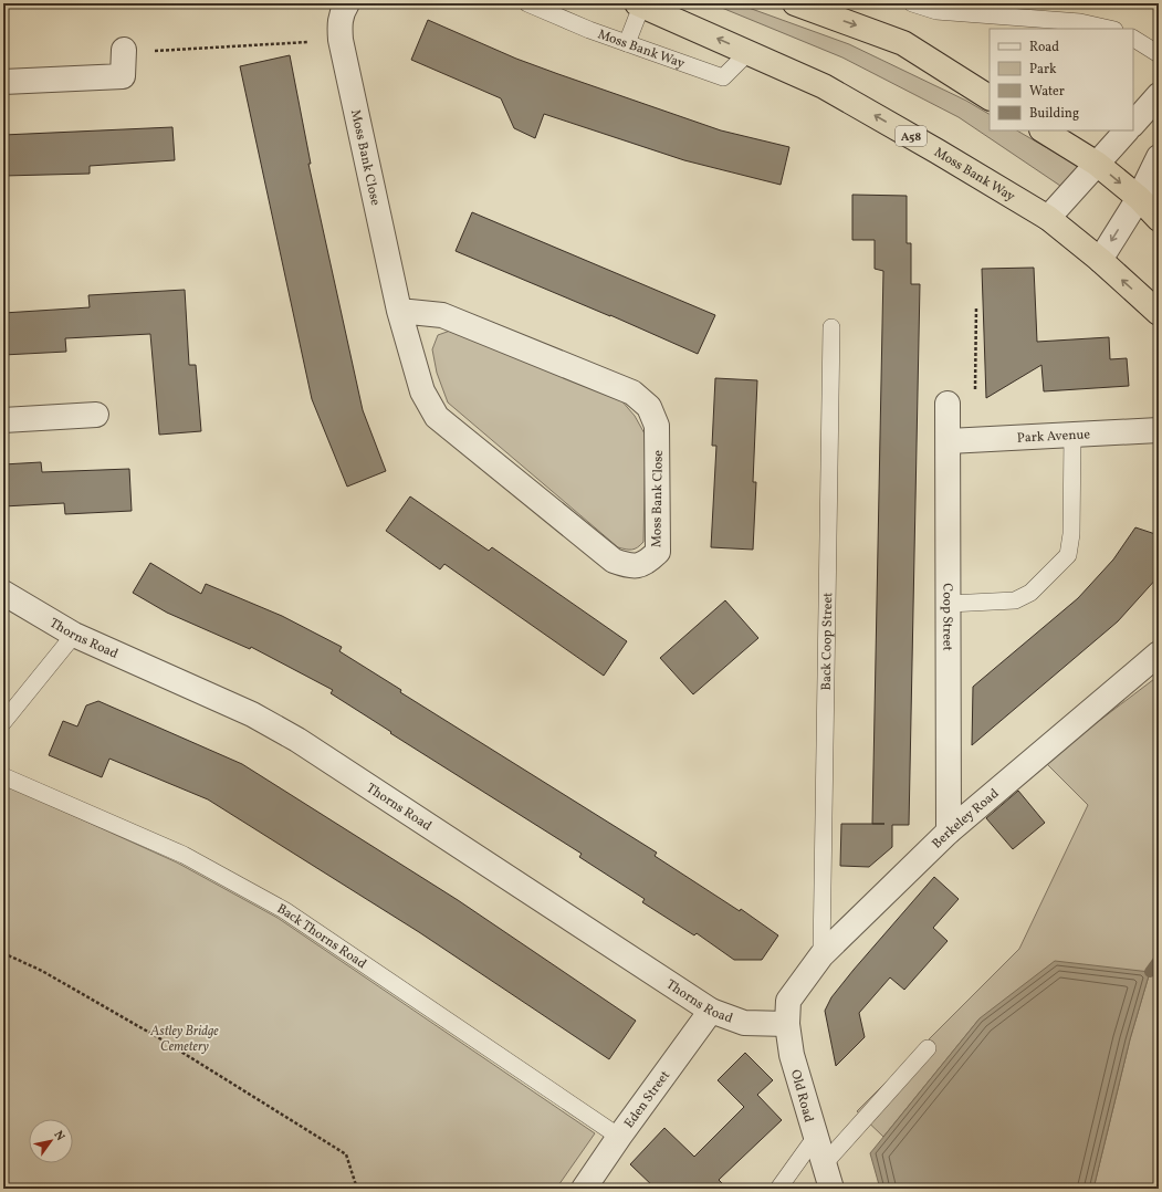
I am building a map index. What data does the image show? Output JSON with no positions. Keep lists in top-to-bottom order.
{
  "streets": {
    "highway": ["Moss Bank Way", "A58"],
    "street": [
      "Moss Bank Close",
      "Park Avenue",
      "Coop Street",
      "Thorns Road",
      "Berkeley Road",
      "Old Road",
      "Eden Street"
    ],
    "lane": ["Back Coop Street", "Back Thorns Road"]
  },
  "crossings": [
    ["Park Avenue", "Coop Street"],
    ["Coop Street", "Berkeley Road"],
    ["Thorns Road", "Berkeley Road"],
    ["Thorns Road", "Old Road"],
    ["Thorns Road", "Eden Street"],
    ["Back Coop Street", "Berkeley Road"],
    ["Berkeley Road", "Old Road"],
    ["Back Thorns Road", "Eden Street"]
  ],
  "parks": ["Astley Bridge Cemetery"],
  "legend": [
    "Road",
    "Park",
    "Water",
    "Building"
  ],
  "north": "top right"
}
